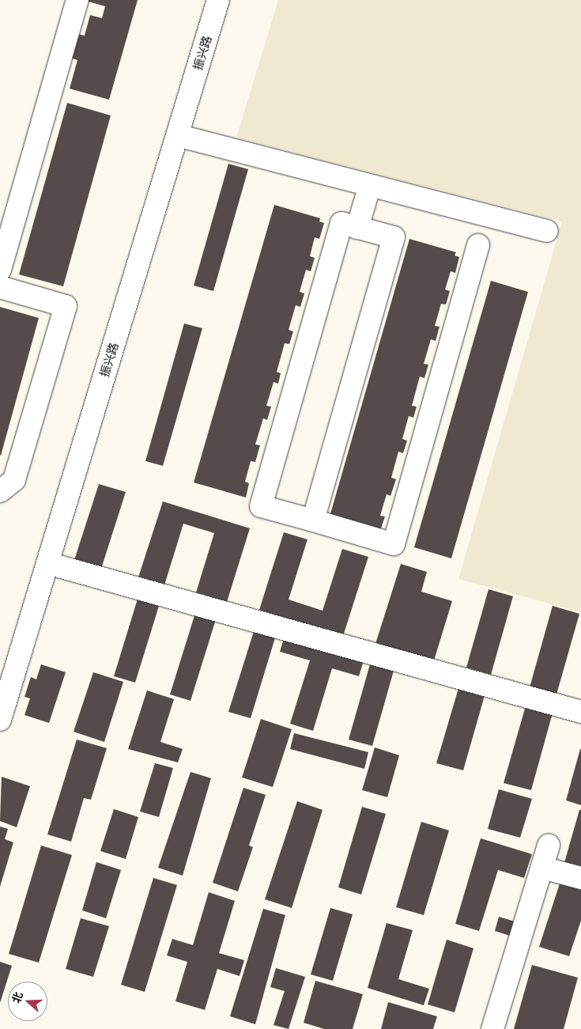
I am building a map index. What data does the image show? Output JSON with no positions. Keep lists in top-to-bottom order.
{
  "streets": {
    "street": ["振兴路"]
  },
  "north": "left"
}
